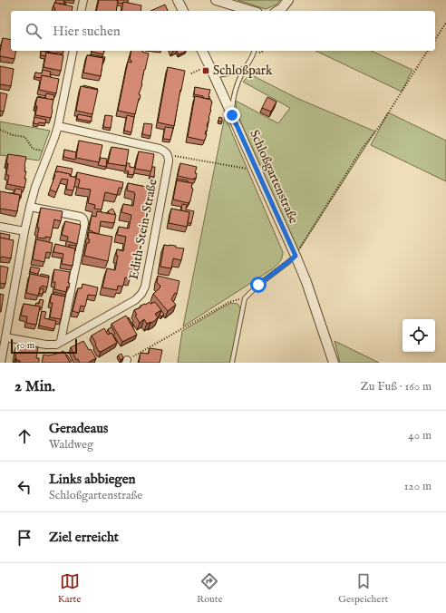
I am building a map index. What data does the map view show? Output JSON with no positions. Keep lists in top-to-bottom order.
{
  "streets": {
    "street": ["Schloßgartenstraße", "Edith-Stein-Straße"]
  },
  "places": {
    "transit": ["Schloßpark"]
  },
  "scale_bar": "50 m",
  "page": {
    "search": "Hier suchen",
    "scale": "50 m",
    "heading": ["2 Min.", "Zu Fuß · 160 m"],
    "list": [
      ["Geradeaus", "Waldweg", "40 m"],
      ["Links abbiegen", "Schloßgartenstraße", "120 m"],
      "Ziel erreicht"
    ],
    "nav": ["Karte", "Route", "Gespeichert"]
  }
}
